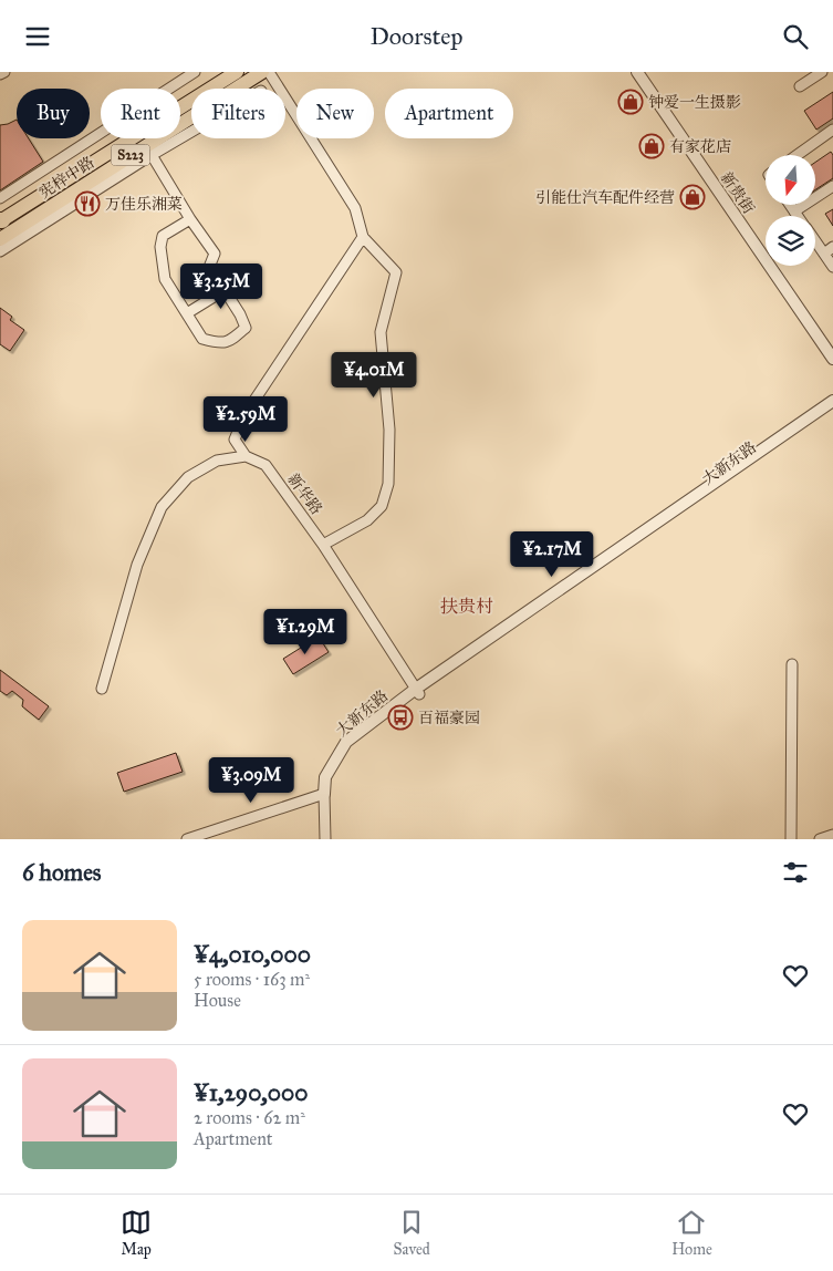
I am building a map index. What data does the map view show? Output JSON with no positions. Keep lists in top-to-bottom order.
{
  "streets": {
    "main road": ["S223", "宪梓中路"],
    "street": ["新贵街", "大新东路", "新华路"]
  },
  "crossings": [
    ["大新东路", "新华路"]
  ],
  "districts": ["扶贵村"],
  "places": {
    "shop": ["钟爱一生摄影", "有家花店", "引能仕汽车配件经营"],
    "restaurant": ["万佳乐湘菜"],
    "bus stop": ["百福豪园"]
  },
  "north": "bottom",
  "page": {
    "header": "Doorstep",
    "chip": [
      "Buy",
      "Rent",
      "Filters",
      "New",
      "Apartment"
    ],
    "price": [
      "¥3.25M",
      "¥4.01M",
      "¥2.59M",
      "¥2.17M",
      "¥1.29M",
      "¥3.09M"
    ],
    "heading": "6 homes",
    "list": [
      {
        "name": "¥4,010,000",
        "note": "5 rooms · 163 m² · House"
      },
      {
        "name": "¥1,290,000",
        "note": "2 rooms · 62 m² · Apartment"
      }
    ],
    "tabs": ["Map", "Saved", "Home"]
  }
}
